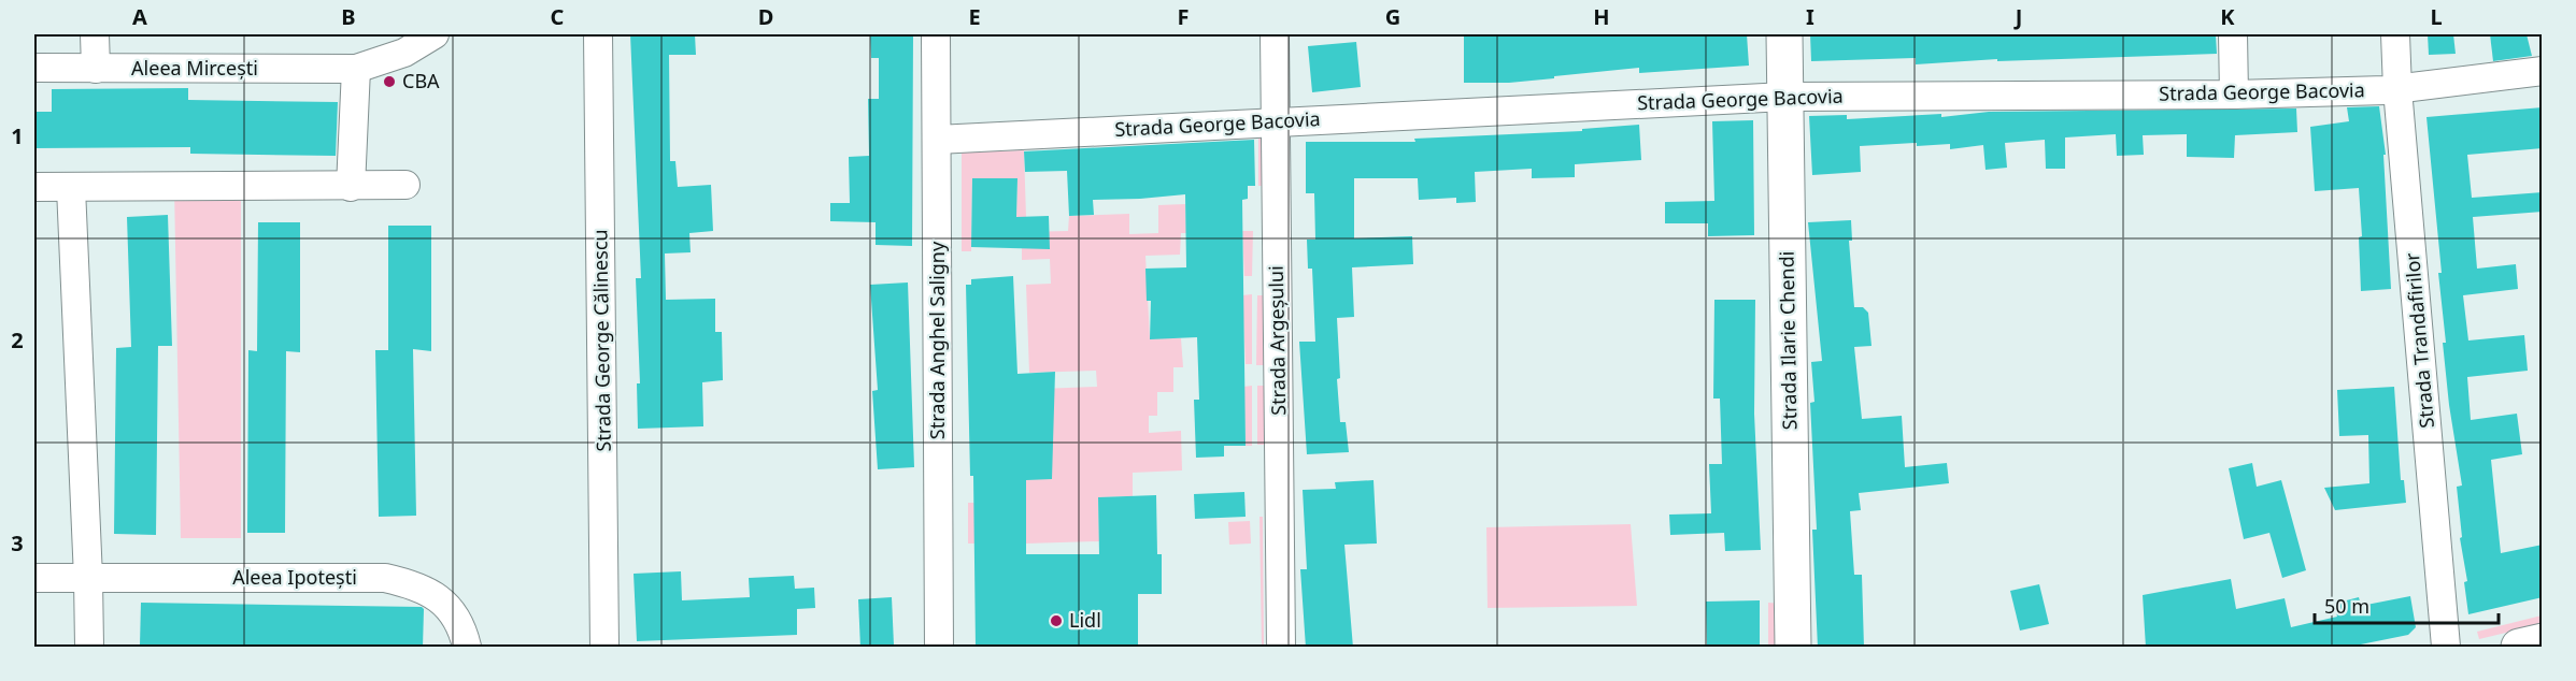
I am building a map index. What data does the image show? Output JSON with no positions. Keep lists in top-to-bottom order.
{
  "streets": {
    "street": [
      "Aleea Mircești",
      "Strada George Bacovia",
      "Strada George Călinescu",
      "Strada Anghel Saligny",
      "Strada Argeșului",
      "Strada Ilarie Chendi",
      "Strada Trandafirilor",
      "Aleea Ipotești"
    ]
  },
  "crossings": [
    ["Strada George Bacovia", "Strada Anghel Saligny"],
    ["Strada George Bacovia", "Strada Argeșului"],
    ["Strada George Bacovia", "Strada Ilarie Chendi"],
    ["Strada George Bacovia", "Strada Trandafirilor"]
  ],
  "places": ["CBA", "Lidl"],
  "scale_bar": "50 m",
  "grid": {
    "columns": [
      "A",
      "B",
      "C",
      "D",
      "E",
      "F",
      "G",
      "H",
      "I",
      "J",
      "K",
      "L"
    ],
    "rows": ["1", "2", "3"]
  }
}
